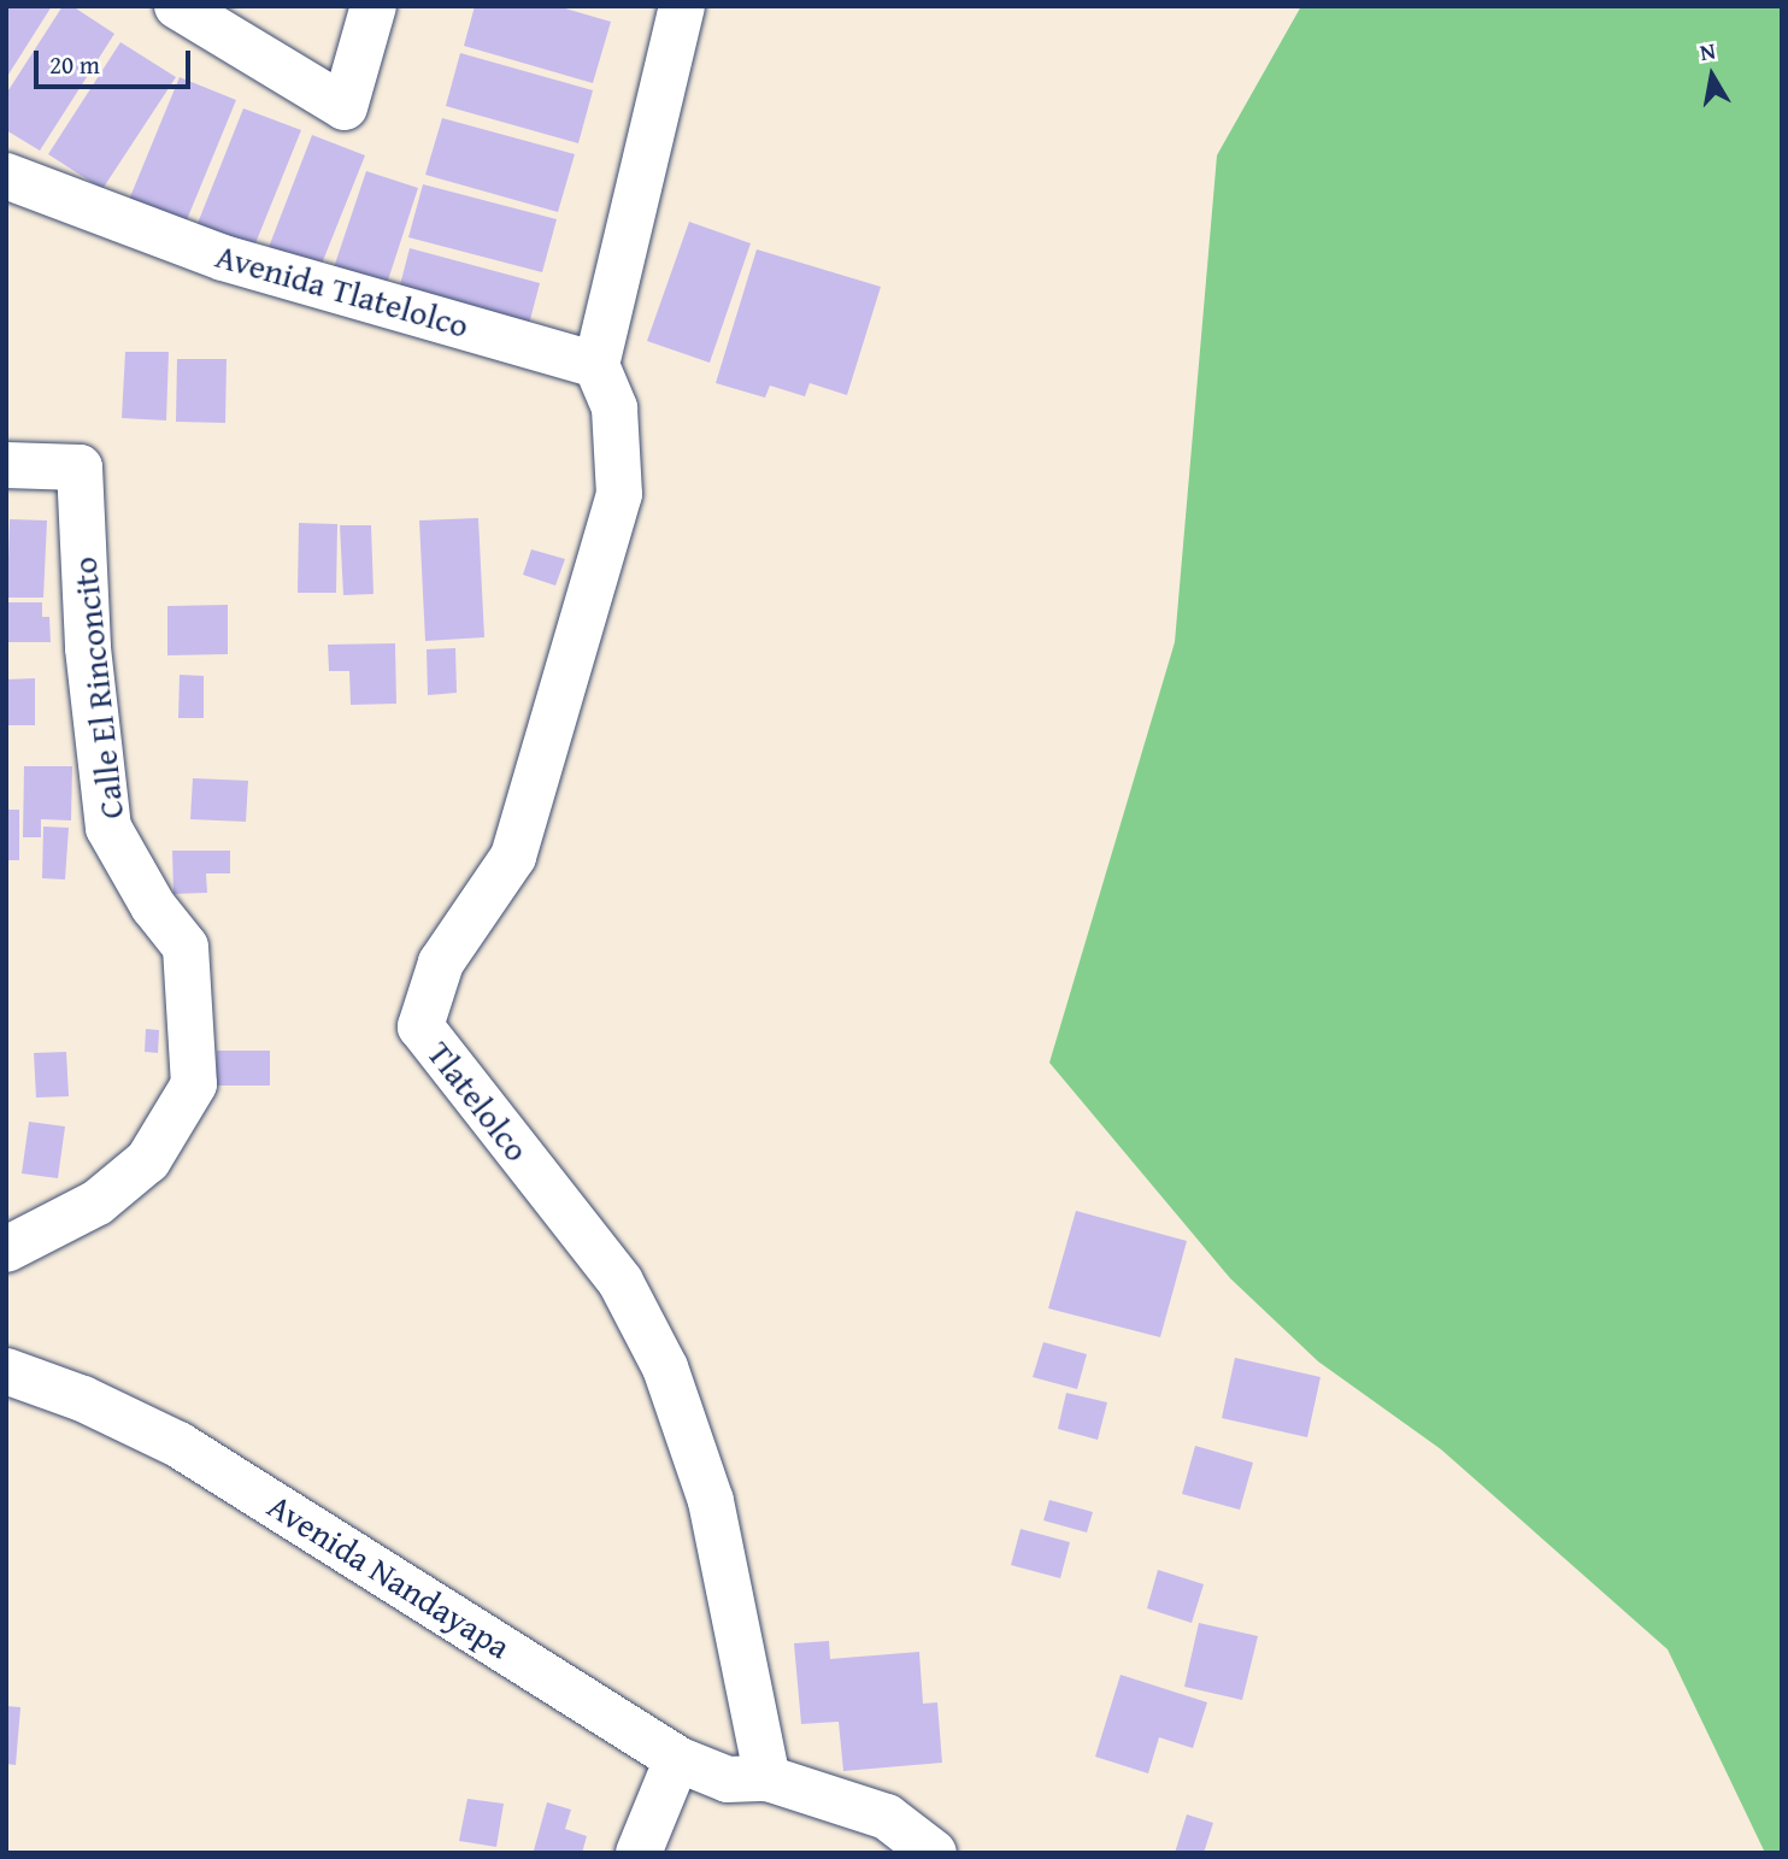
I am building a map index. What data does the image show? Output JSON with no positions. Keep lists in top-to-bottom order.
{
  "streets": {
    "street": [
      "Avenida Tlatelolco",
      "Calle El Rinconcito",
      "Tlatelolco",
      "Avenida Nandayapa"
    ]
  },
  "crossings": [
    ["Avenida Tlatelolco", "Tlatelolco"],
    ["Tlatelolco", "Avenida Nandayapa"]
  ],
  "scale_bar": "20 m",
  "north": "top"
}
